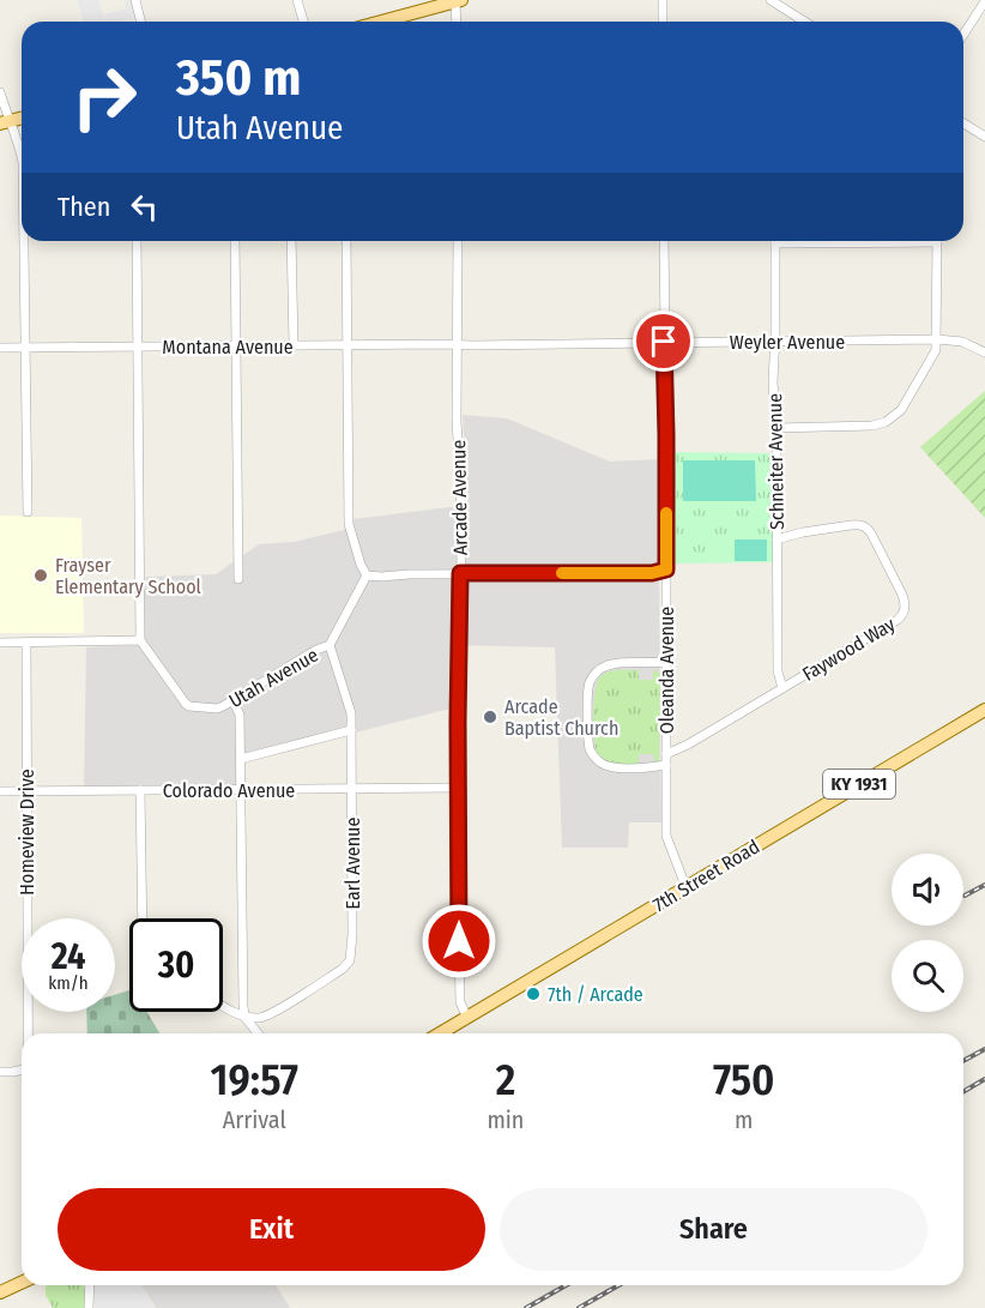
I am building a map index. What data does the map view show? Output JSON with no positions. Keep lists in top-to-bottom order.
{
  "streets": {
    "main road": ["KY 1931", "7th Street Road"],
    "street": [
      "Weyler Avenue",
      "Montana Avenue",
      "Schneiter Avenue",
      "Arcade Avenue",
      "Faywood Way",
      "Oleanda Avenue",
      "Utah Avenue",
      "Colorado Avenue",
      "Homeview Drive",
      "Earl Avenue"
    ]
  },
  "crossings": [
    ["Weyler Avenue", "Montana Avenue"],
    ["Weyler Avenue", "Schneiter Avenue"],
    ["Weyler Avenue", "Arcade Avenue"],
    ["Weyler Avenue", "Oleanda Avenue"],
    ["Montana Avenue", "Arcade Avenue"],
    ["Schneiter Avenue", "Faywood Way"],
    ["Arcade Avenue", "Colorado Avenue"],
    ["Arcade Avenue", "7th Street Road"],
    ["Faywood Way", "Oleanda Avenue"],
    ["Oleanda Avenue", "7th Street Road"],
    ["Utah Avenue", "Earl Avenue"],
    ["Colorado Avenue", "Homeview Drive"],
    ["Colorado Avenue", "Earl Avenue"]
  ],
  "places": ["Frayser Elementary School", "Arcade Baptist Church", "7th / Arcade"],
  "page": {
    "turn": ["350 m", "Utah Avenue"],
    "then": "Then",
    "speed": "24 km/h",
    "limit": "30",
    "eta": [
      "19:57",
      "Arrival",
      "2",
      "min",
      "750",
      "m"
    ],
    "buttons": ["Exit", "Share"]
  }
}
